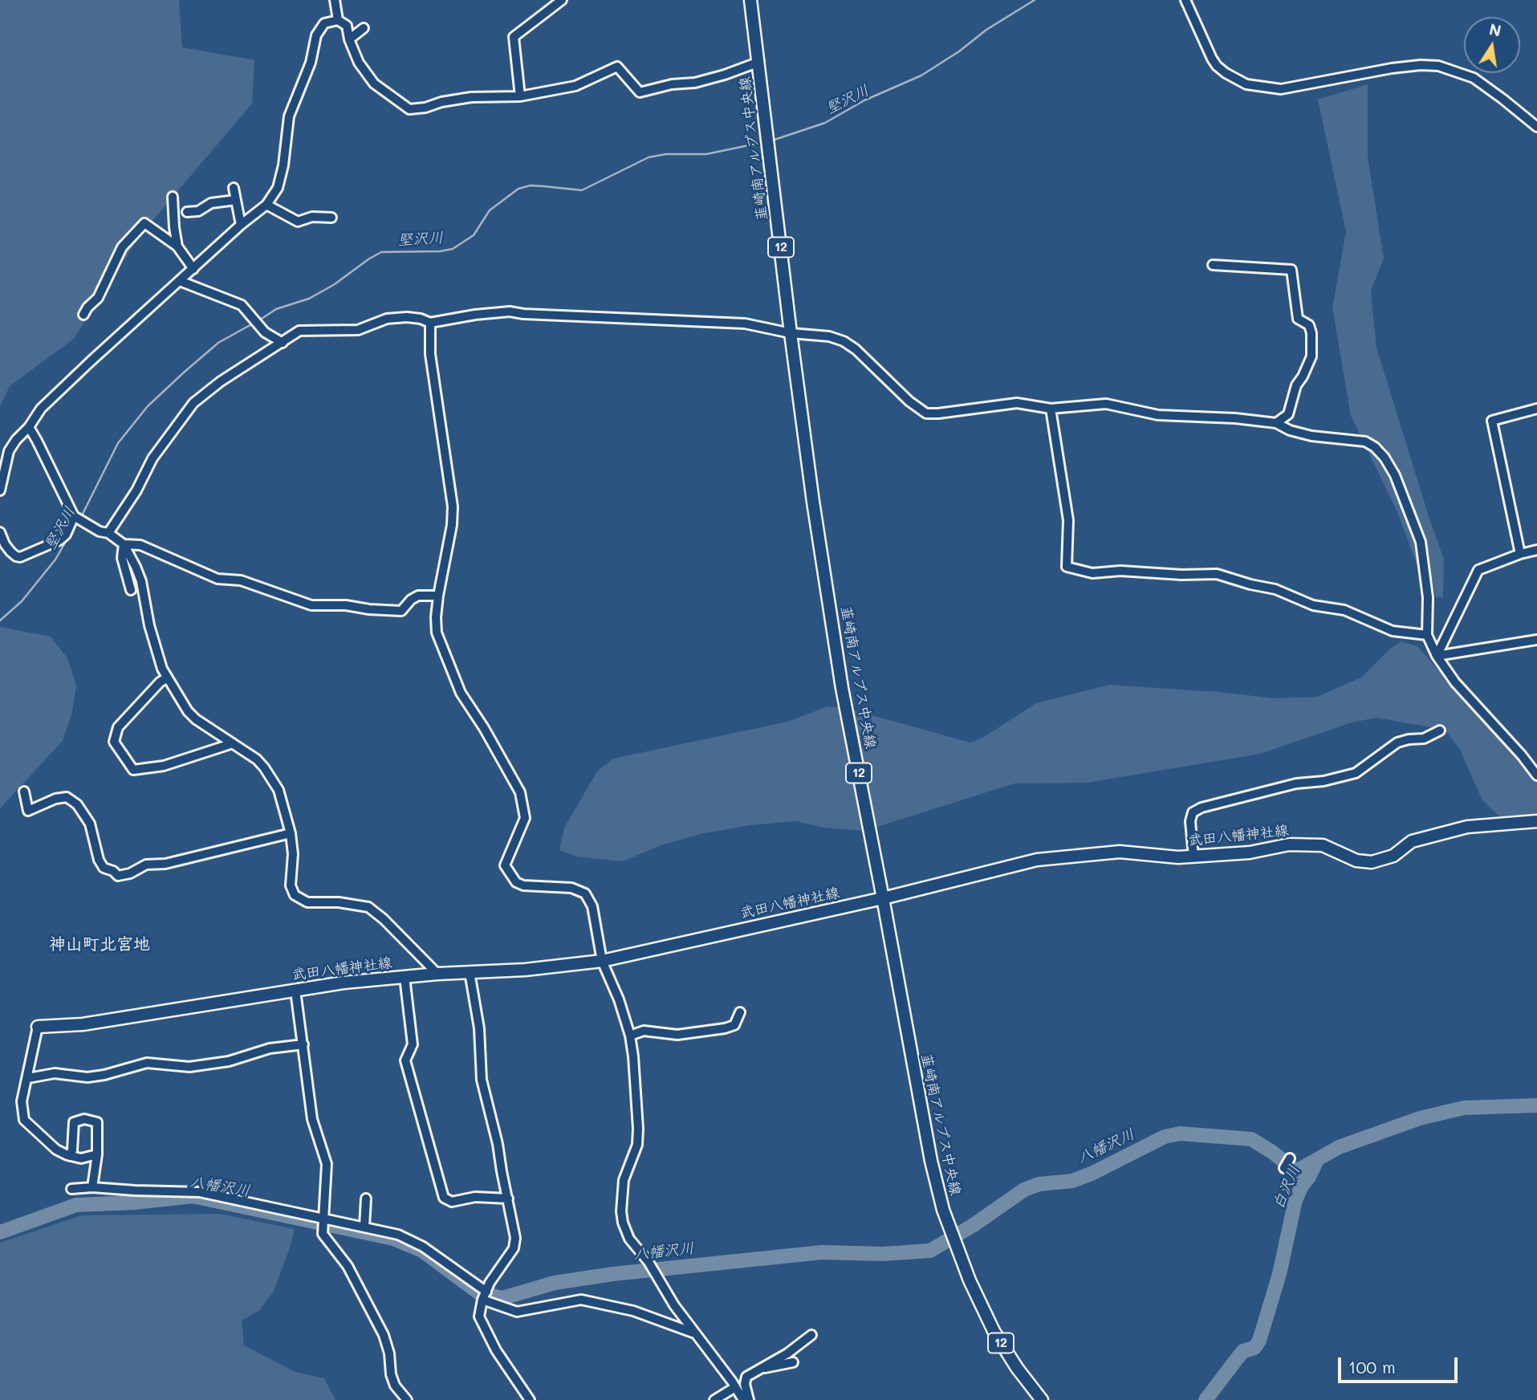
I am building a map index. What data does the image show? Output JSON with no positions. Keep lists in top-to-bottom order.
{
  "streets": {
    "main road": ["韮崎南アルプス中央線", "12", "武田八幡神社線"]
  },
  "crossings": [
    ["韮崎南アルプス中央線", "武田八幡神社線"]
  ],
  "districts": ["神山町北宮地"],
  "water": ["堅沢川", "八幡沢川", "白沢川"],
  "scale_bar": "100 m",
  "north": "top"
}
